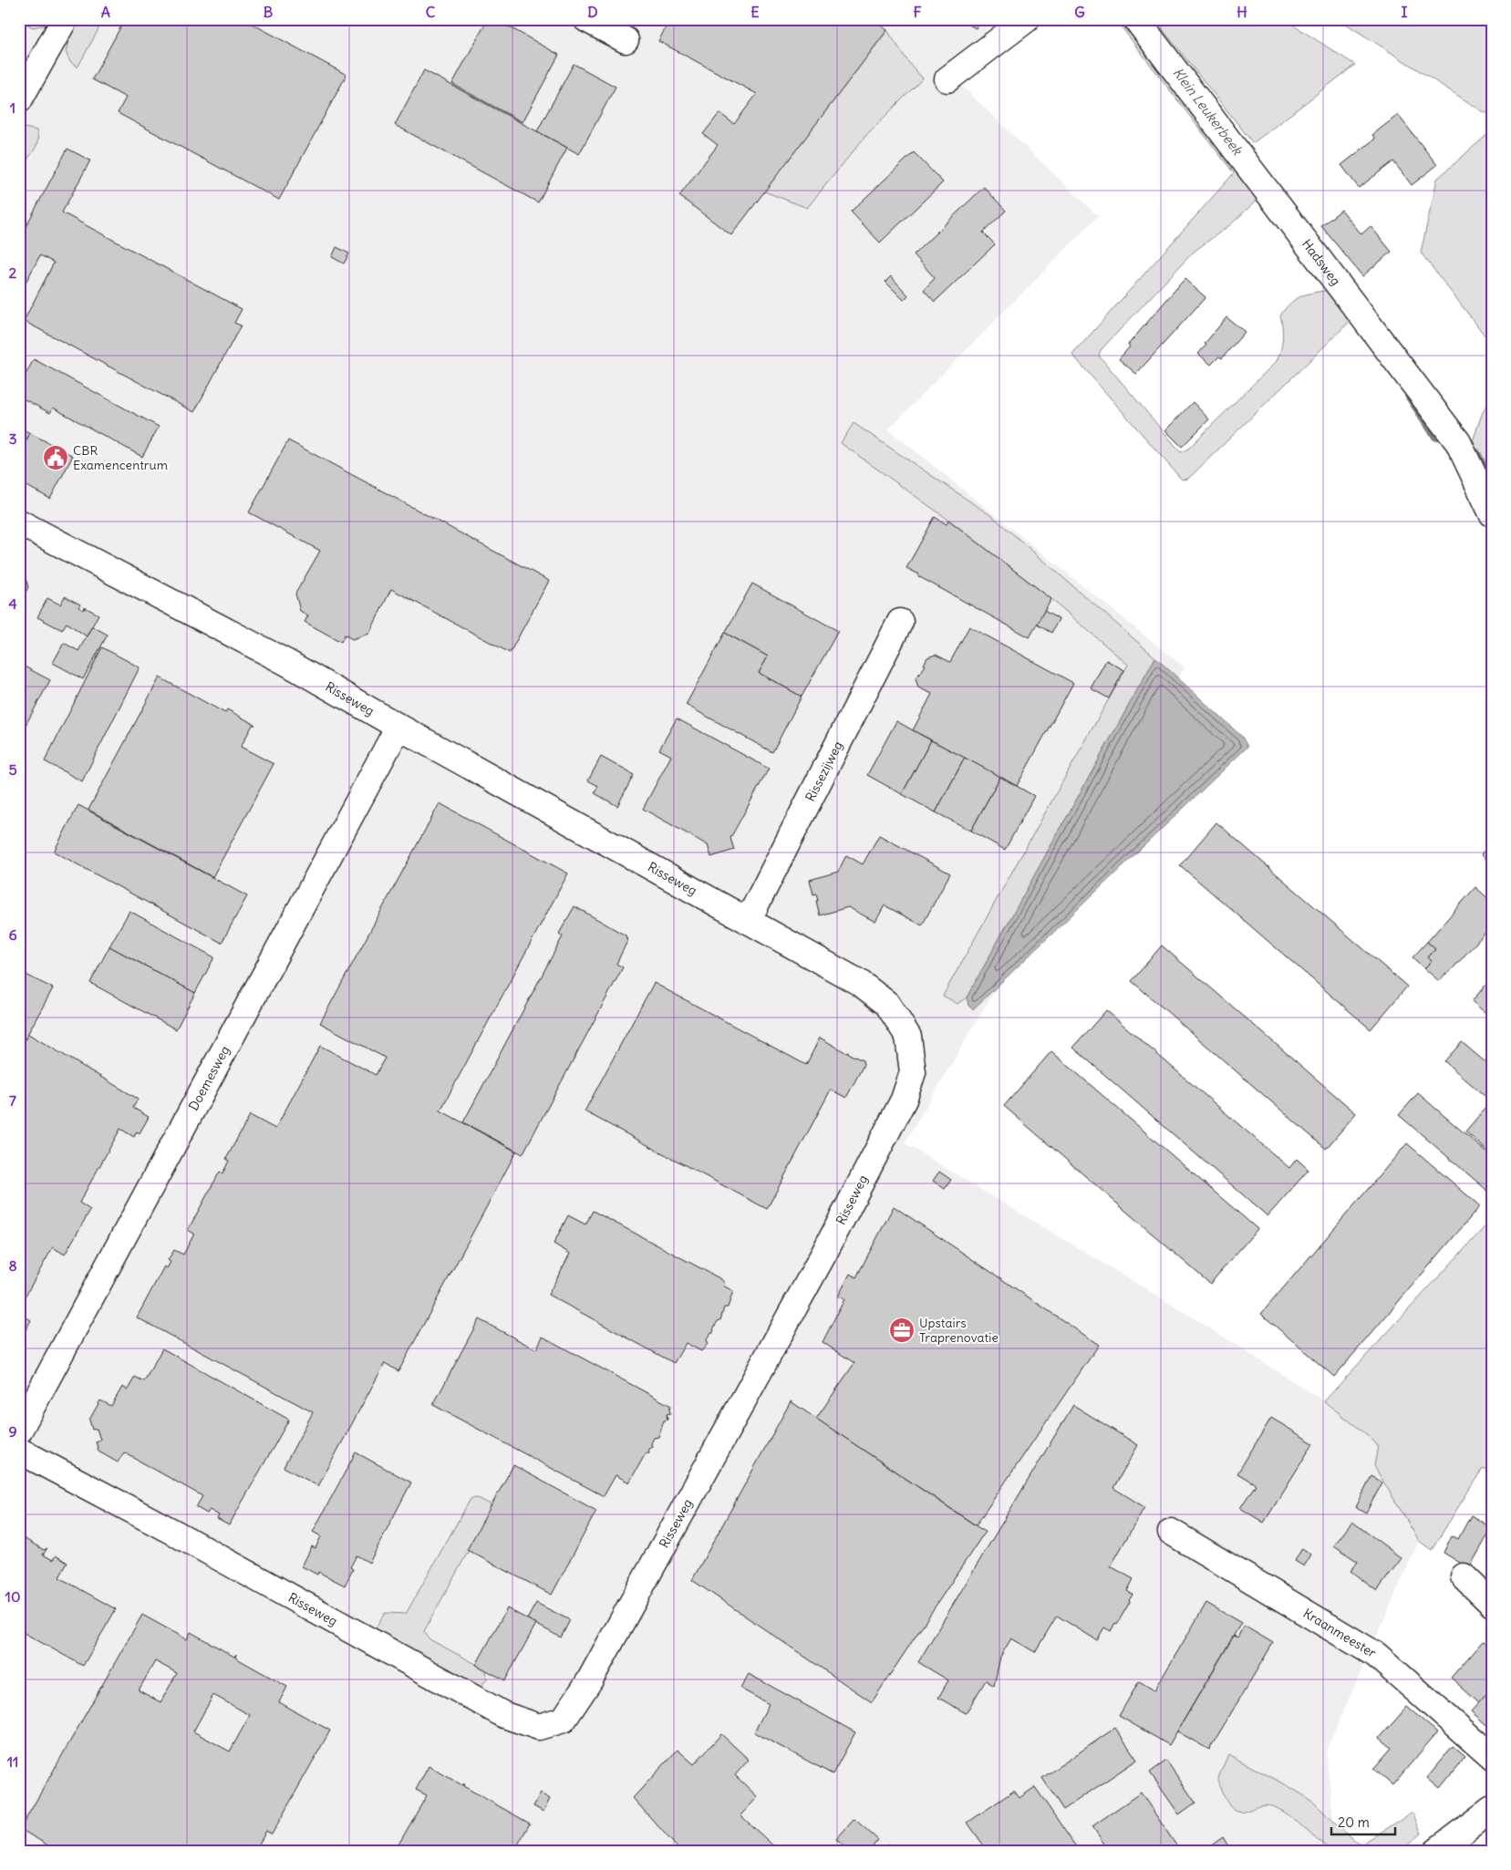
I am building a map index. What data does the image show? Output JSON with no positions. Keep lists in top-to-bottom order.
{
  "streets": {
    "street": [
      "Hadsweg",
      "Risseweg",
      "Rissezijweg",
      "Doemesweg",
      "Kraanmeester"
    ]
  },
  "crossings": [
    ["Risseweg", "Rissezijweg"],
    ["Risseweg", "Doemesweg"]
  ],
  "water": ["Klein Leukerbeek"],
  "places": {
    "public building": ["CBR Examencentrum"],
    "office": ["Upstairs Traprenovatie"]
  },
  "scale_bar": "20 m",
  "grid": {
    "columns": [
      "A",
      "B",
      "C",
      "D",
      "E",
      "F",
      "G",
      "H",
      "I"
    ],
    "rows": [
      "1",
      "2",
      "3",
      "4",
      "5",
      "6",
      "7",
      "8",
      "9",
      "10",
      "11"
    ]
  }
}
